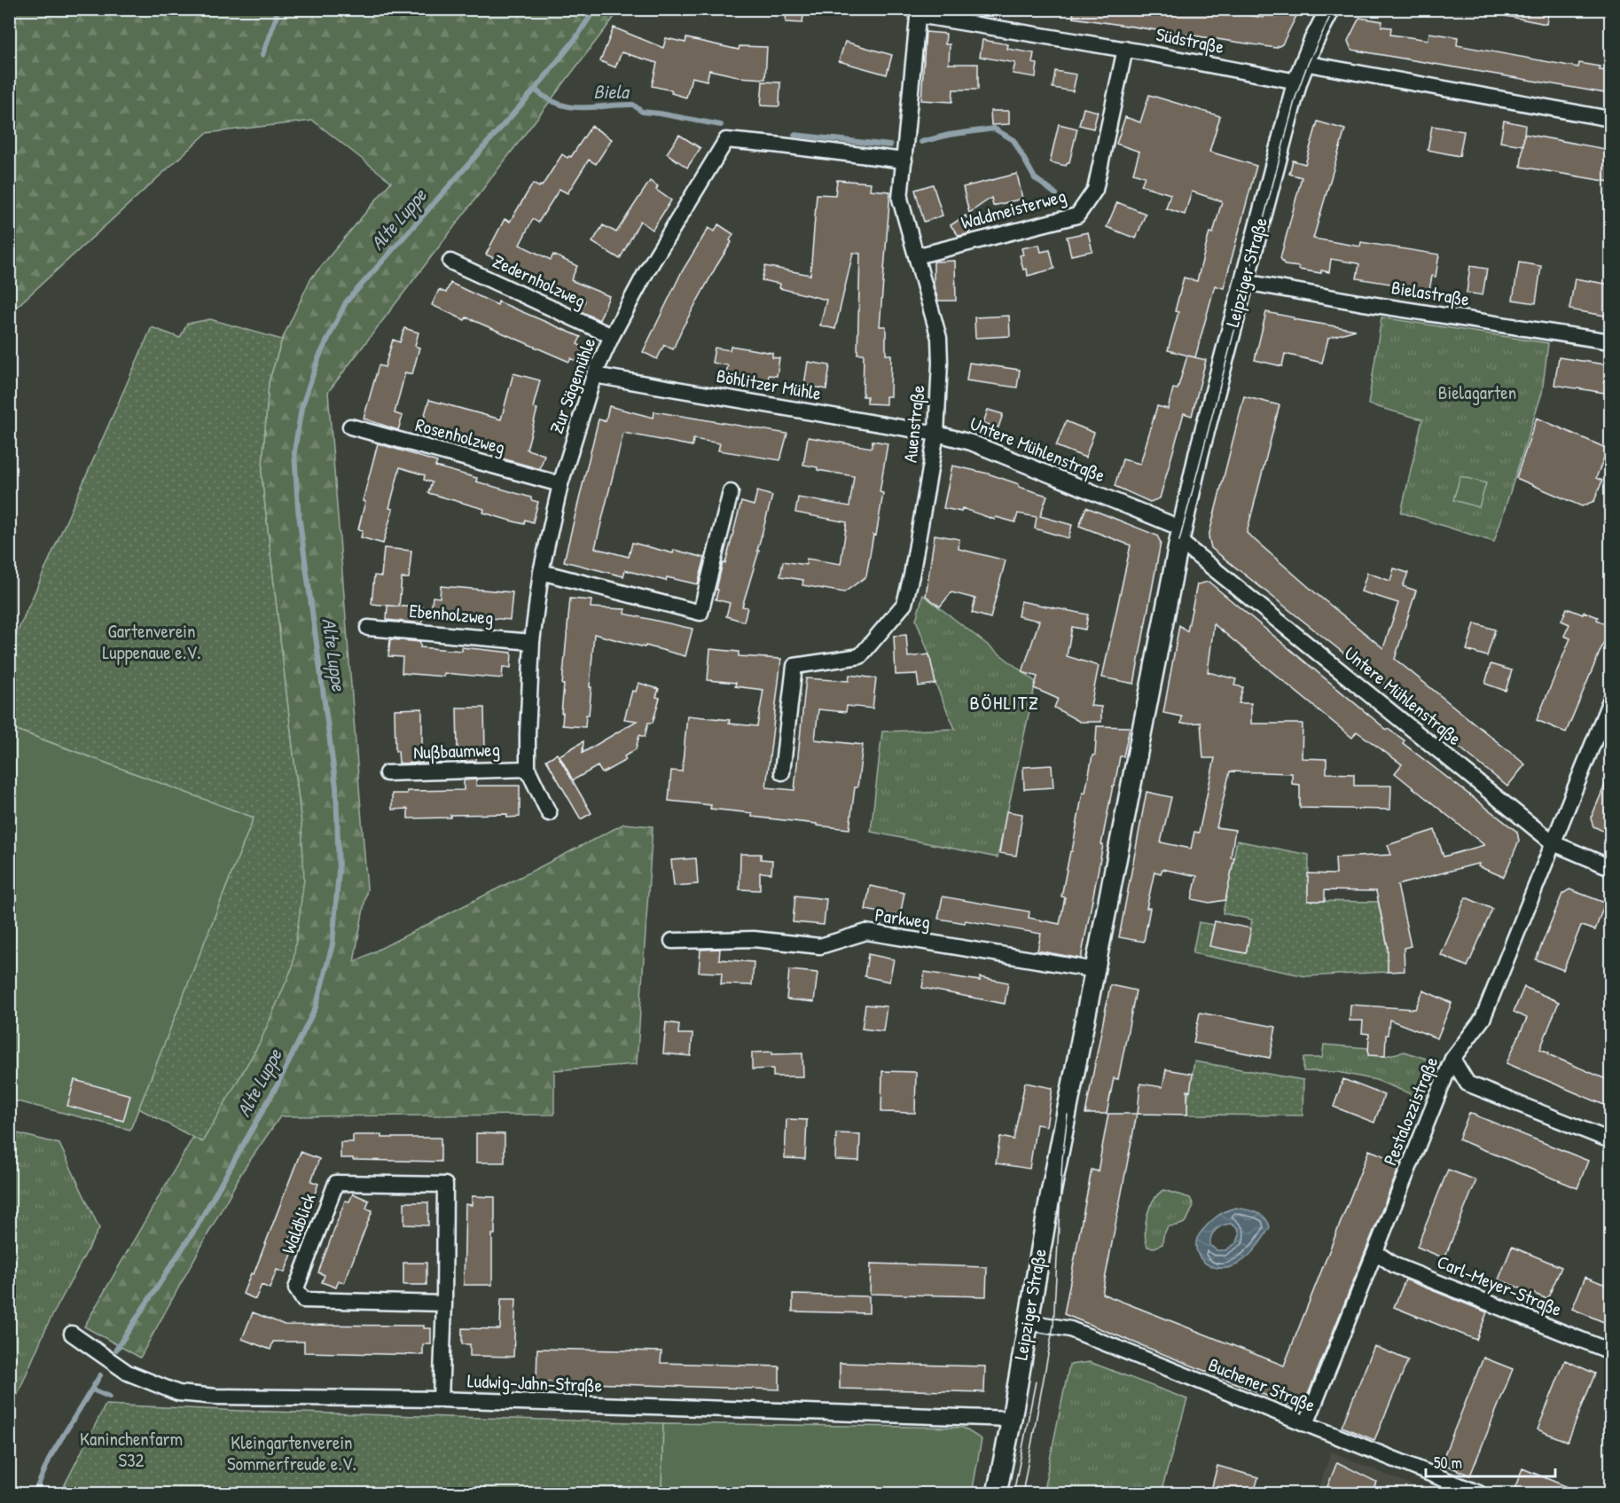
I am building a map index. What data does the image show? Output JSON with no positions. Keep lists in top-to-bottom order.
{
  "streets": {
    "street": [
      "Südstraße",
      "Waldmeisterweg",
      "Leipziger Straße",
      "Zedernholzweg",
      "Bielastraße",
      "Böhlitzer Mühle",
      "Zur Sägemühle",
      "Auenstraße",
      "Rosenholzweg",
      "Untere Mühlenstraße",
      "Ebenholzweg",
      "Nußbaumweg",
      "Parkweg",
      "Pestalozzistraße",
      "Waldblick",
      "Carl-Meyer-Straße",
      "Ludwig-Jahn-Straße",
      "Buchener Straße"
    ]
  },
  "crossings": [
    ["Südstraße", "Waldmeisterweg"],
    ["Südstraße", "Leipziger Straße"],
    ["Südstraße", "Auenstraße"],
    ["Waldmeisterweg", "Auenstraße"],
    ["Leipziger Straße", "Bielastraße"],
    ["Leipziger Straße", "Untere Mühlenstraße"],
    ["Leipziger Straße", "Parkweg"],
    ["Leipziger Straße", "Ludwig-Jahn-Straße"],
    ["Leipziger Straße", "Buchener Straße"],
    ["Zedernholzweg", "Zur Sägemühle"],
    ["Böhlitzer Mühle", "Zur Sägemühle"],
    ["Böhlitzer Mühle", "Auenstraße"],
    ["Böhlitzer Mühle", "Untere Mühlenstraße"],
    ["Zur Sägemühle", "Auenstraße"],
    ["Zur Sägemühle", "Rosenholzweg"],
    ["Zur Sägemühle", "Ebenholzweg"],
    ["Zur Sägemühle", "Nußbaumweg"],
    ["Auenstraße", "Untere Mühlenstraße"],
    ["Untere Mühlenstraße", "Pestalozzistraße"],
    ["Pestalozzistraße", "Carl-Meyer-Straße"],
    ["Pestalozzistraße", "Buchener Straße"],
    ["Waldblick", "Ludwig-Jahn-Straße"]
  ],
  "districts": ["BÖHLITZ"],
  "water": ["Biela", "Alte Luppe"],
  "parks": [
    "Bielagarten",
    "Gartenverein Luppenaue e.V.",
    "Kaninchenfarm S32",
    "Kleingartenverein Sommerfreude e.V."
  ],
  "scale_bar": "50 m"
}
